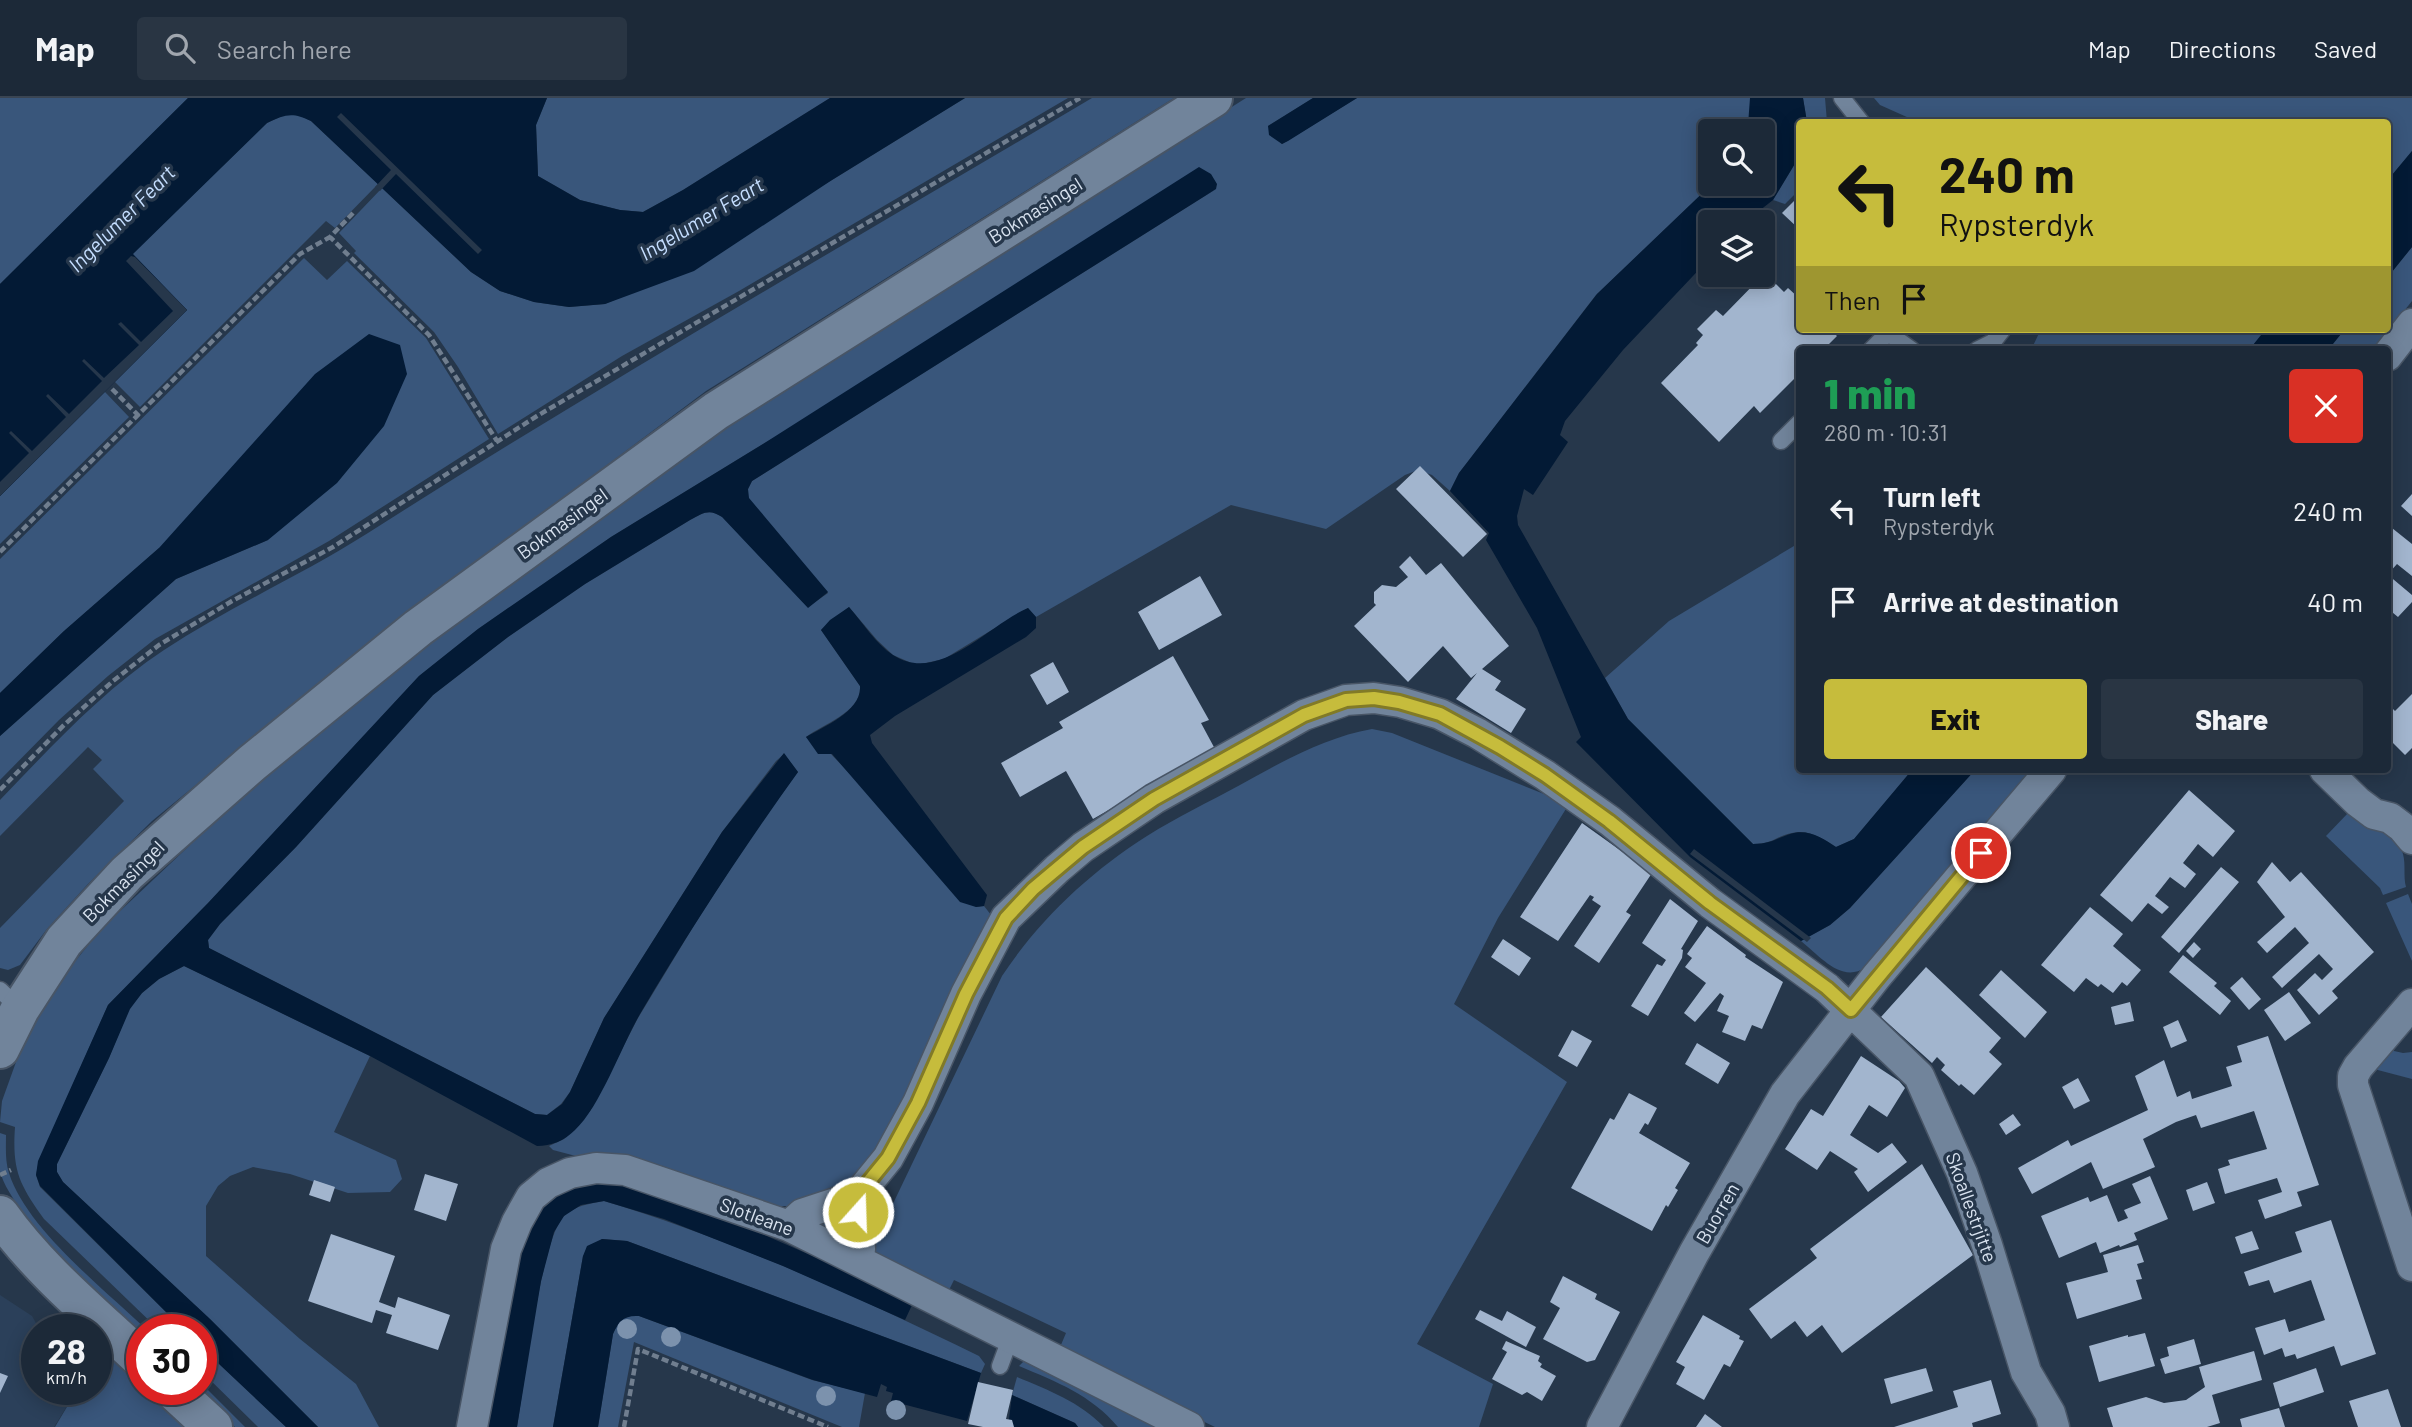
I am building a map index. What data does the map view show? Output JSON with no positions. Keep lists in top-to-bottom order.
{
  "streets": {
    "street": [
      "Bokmasingel",
      "Skoallestrjitte",
      "Buorren",
      "Slotleane"
    ]
  },
  "crossings": [
    ["Skoallestrjitte", "Buorren"]
  ],
  "water": ["Ingelumer Feart"],
  "page": {
    "header": "Map",
    "search": "Search here",
    "nav": ["Map", "Directions", "Saved"],
    "turn": ["240 m", "Rypsterdyk"],
    "then": "Then",
    "heading": ["1 min", "280 m · 10:31"],
    "list": [
      {
        "name": "Turn left",
        "note": "Rypsterdyk",
        "value": "240 m"
      },
      {
        "name": "Arrive at destination",
        "value": "40 m"
      }
    ],
    "buttons": ["Exit", "Share"],
    "speed": "28 km/h",
    "limit": "30"
  }
}
